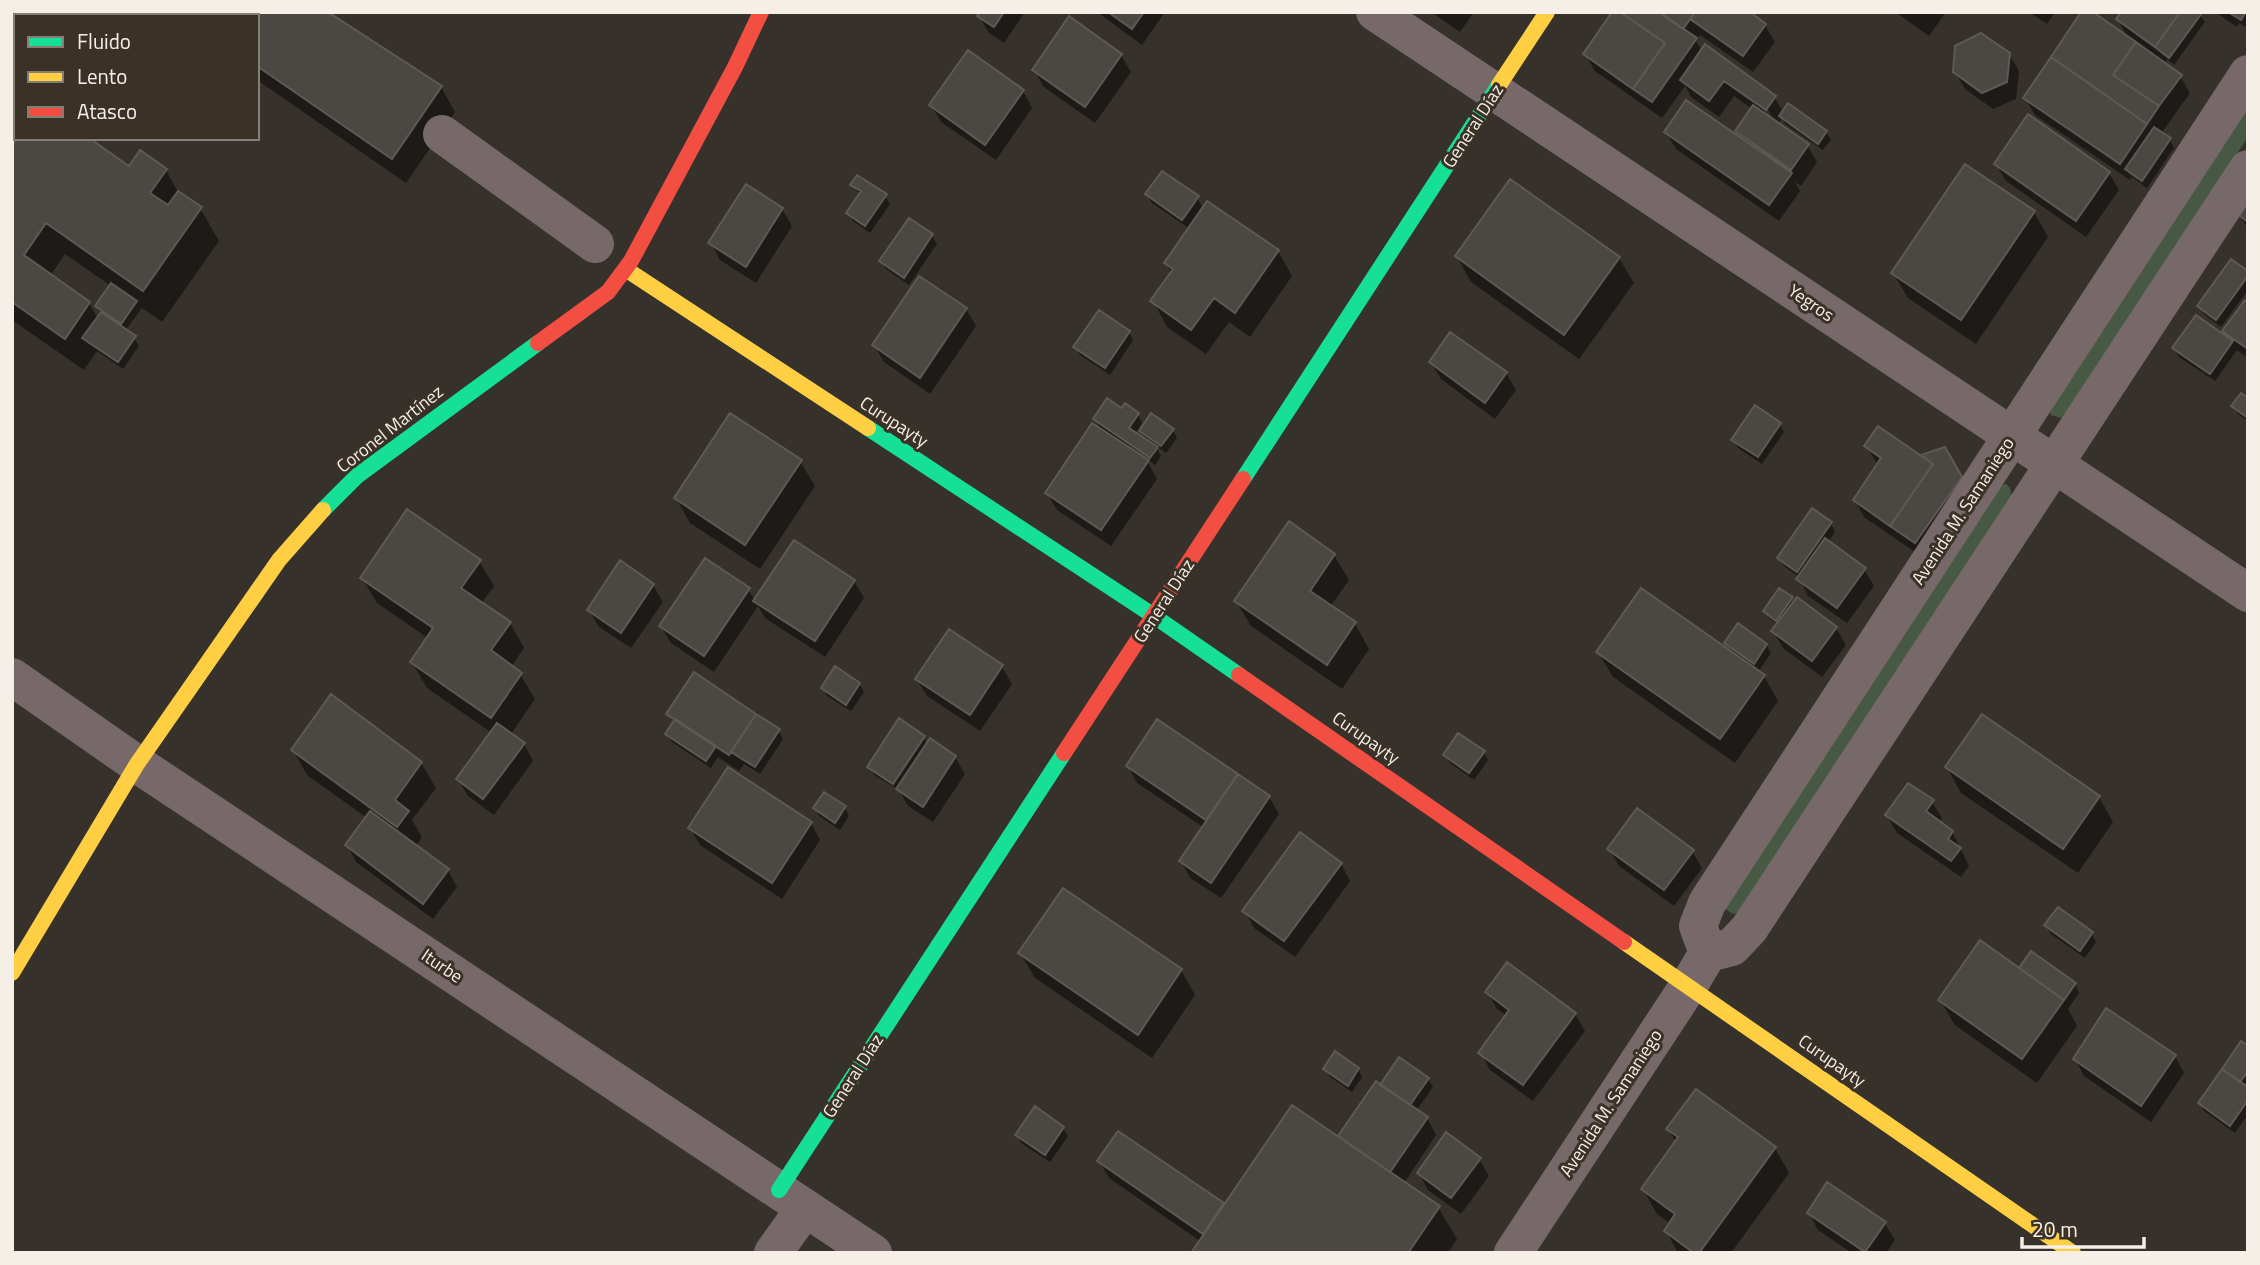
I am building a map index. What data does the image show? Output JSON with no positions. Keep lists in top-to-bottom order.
{
  "streets": {
    "street": [
      "General Díaz",
      "Yegros",
      "Curupayty",
      "Coronel Martínez",
      "Avenida M. Samaniego",
      "Iturbe"
    ]
  },
  "crossings": [
    ["General Díaz", "Yegros"],
    ["General Díaz", "Curupayty"],
    ["General Díaz", "Iturbe"],
    ["Yegros", "Avenida M. Samaniego"],
    ["Curupayty", "Coronel Martínez"],
    ["Curupayty", "Avenida M. Samaniego"],
    ["Coronel Martínez", "Iturbe"]
  ],
  "legend": ["Fluido", "Lento", "Atasco"],
  "scale_bar": "20 m"
}
